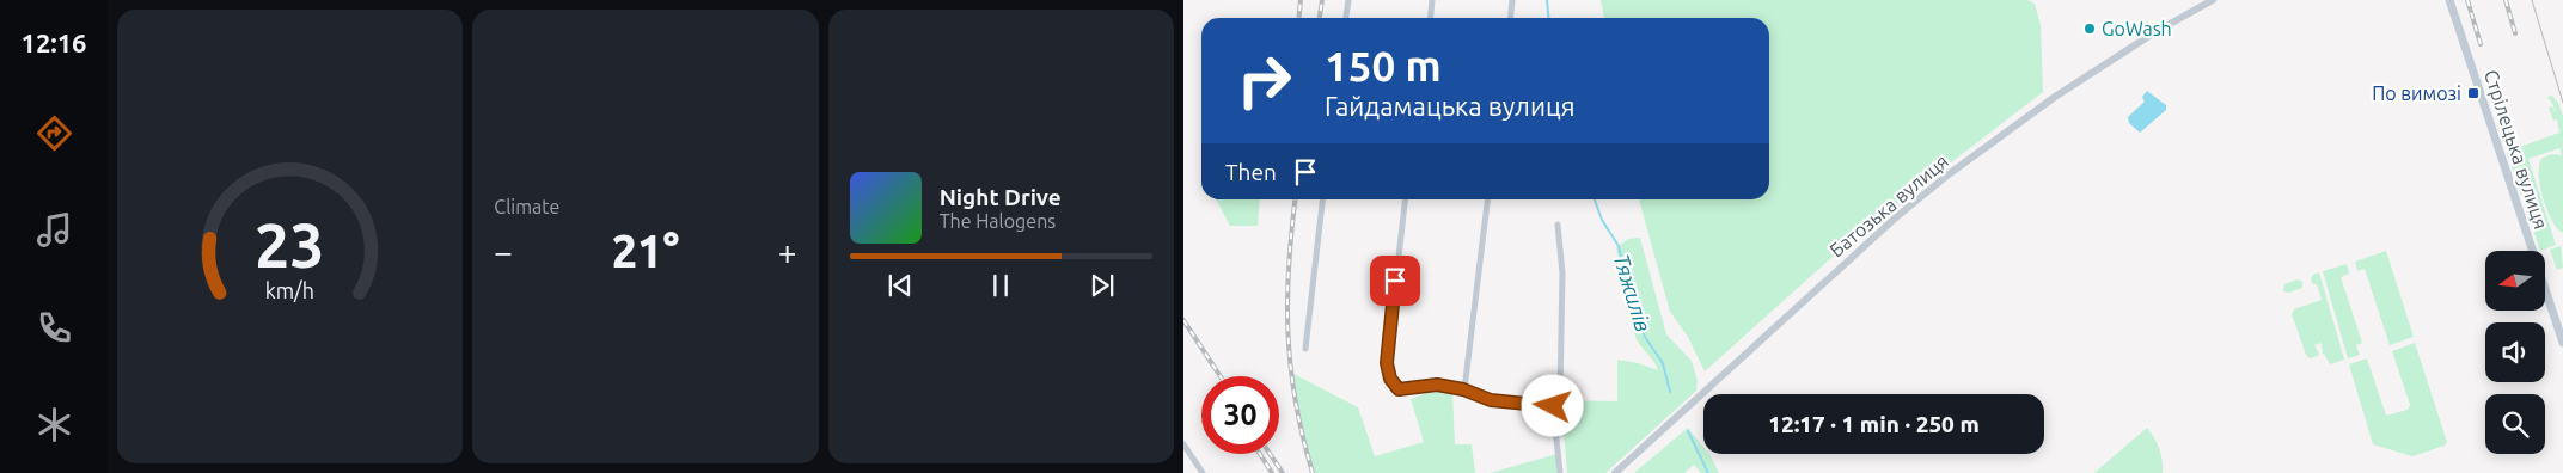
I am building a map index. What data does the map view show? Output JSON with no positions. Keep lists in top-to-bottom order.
{
  "streets": {
    "main road": ["Стрілецька вулиця"],
    "street": ["Батозька вулиця"]
  },
  "water": ["Тяжилів"],
  "places": {
    "other": ["GoWash"],
    "transit": ["По вимозі"]
  },
  "north": "left",
  "page": {
    "tabs": "12:16",
    "tile": "Climate",
    "turn": ["150 m", "Гайдамацька вулиця"],
    "then": "Then",
    "song": ["Night Drive", "The Halogens"],
    "heat": ["−", "21°", "+"],
    "limit": "30",
    "trip": "12:17 · 1 min · 250 m",
    "gauge": ["23", "km/h"]
  }
}
